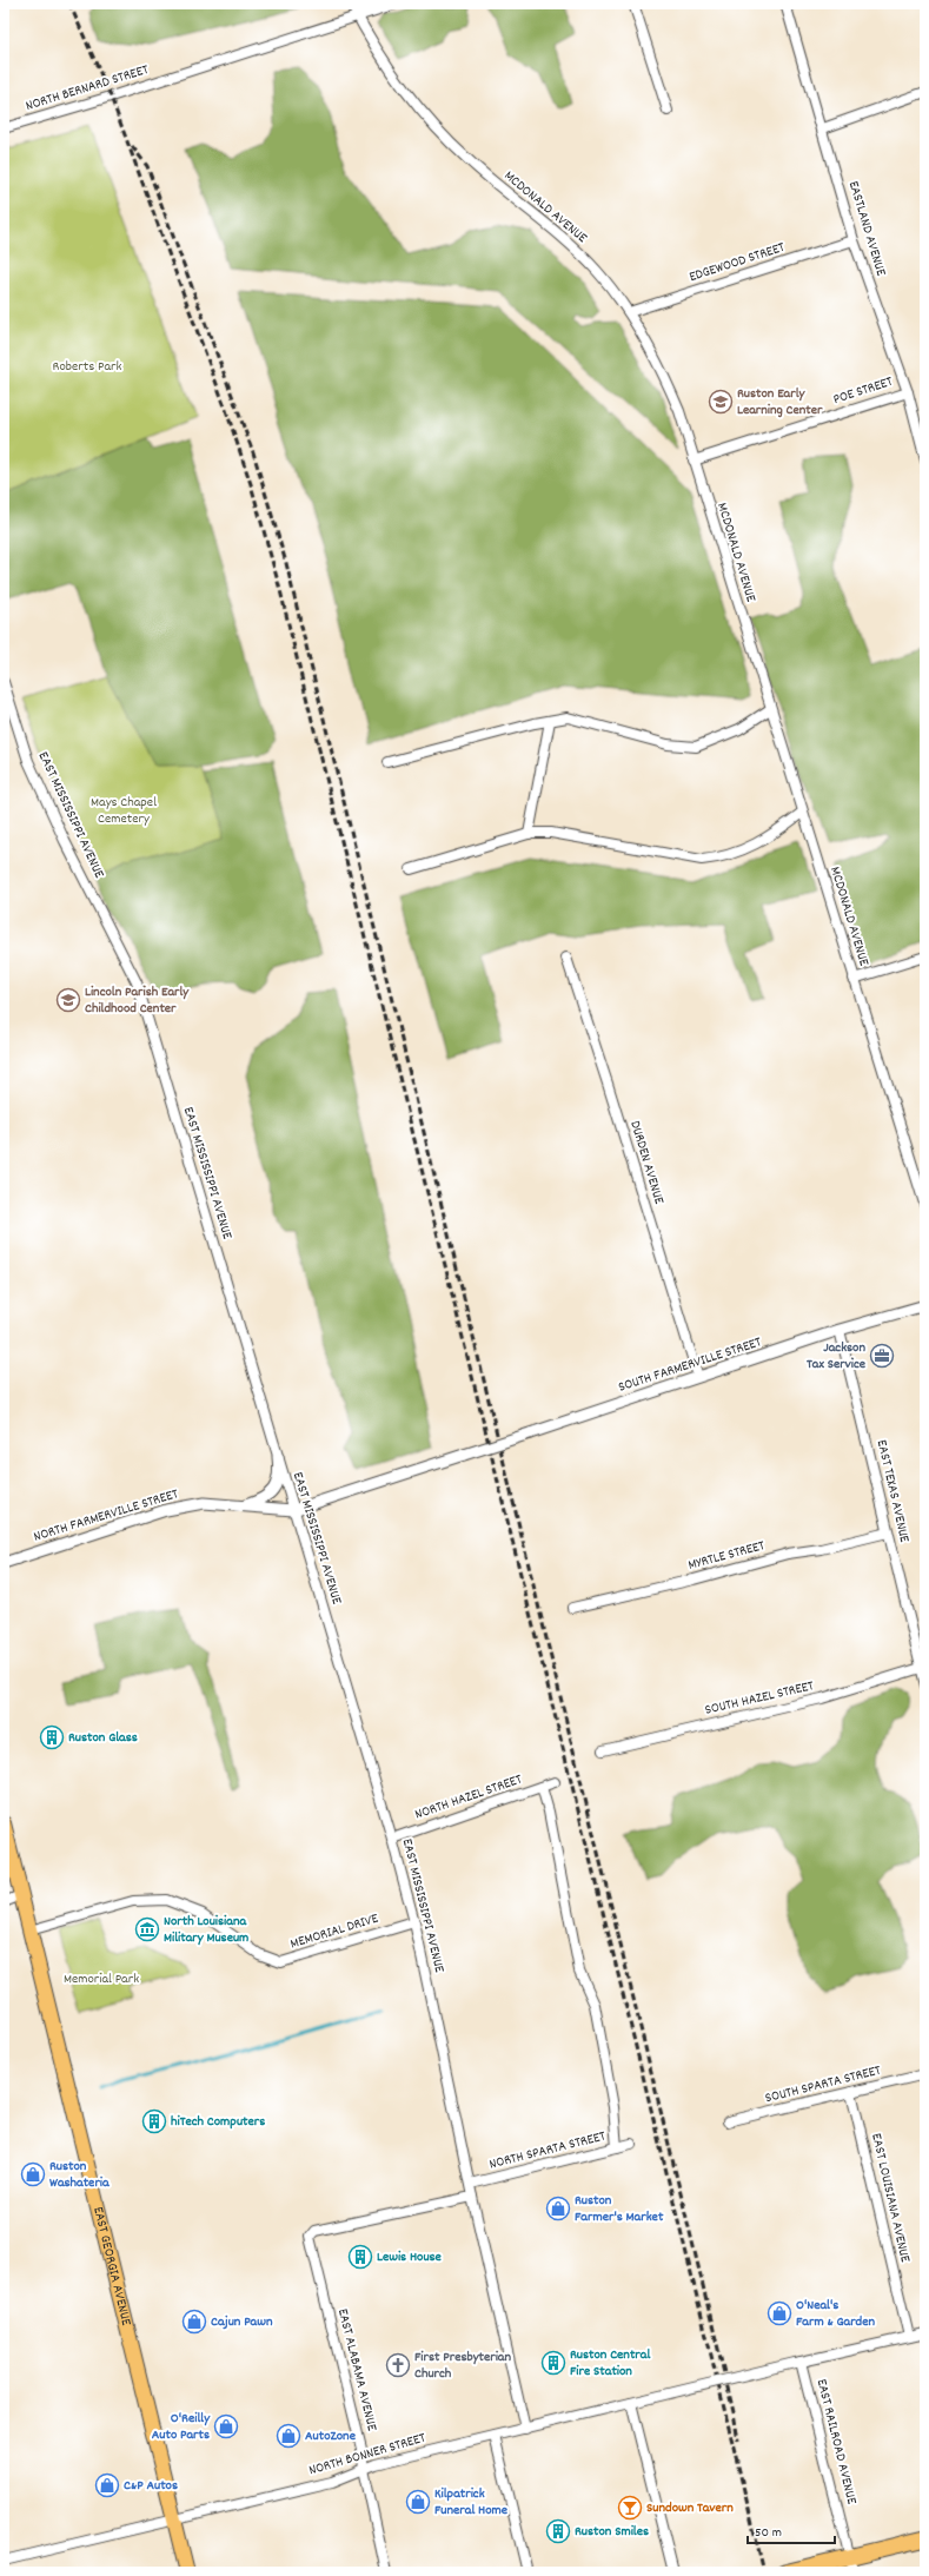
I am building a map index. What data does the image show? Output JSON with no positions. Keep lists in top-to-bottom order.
{
  "streets": {
    "main road": ["EAST GEORGIA AVENUE"],
    "street": [
      "NORTH BERNARD STREET",
      "MCDONALD AVENUE",
      "EASTLAND AVENUE",
      "EDGEWOOD STREET",
      "POE STREET",
      "EAST MISSISSIPPI AVENUE",
      "DURDEN AVENUE",
      "SOUTH FARMERVILLE STREET",
      "EAST TEXAS AVENUE",
      "NORTH FARMERVILLE STREET",
      "MYRTLE STREET",
      "SOUTH HAZEL STREET",
      "NORTH HAZEL STREET",
      "MEMORIAL DRIVE",
      "SOUTH SPARTA STREET",
      "NORTH SPARTA STREET",
      "EAST LOUISIANA AVENUE",
      "EAST ALABAMA AVENUE",
      "EAST RAILROAD AVENUE",
      "NORTH BONNER STREET"
    ]
  },
  "crossings": [
    ["NORTH BERNARD STREET", "MCDONALD AVENUE"],
    ["MCDONALD AVENUE", "EDGEWOOD STREET"],
    ["MCDONALD AVENUE", "POE STREET"],
    ["EASTLAND AVENUE", "EDGEWOOD STREET"],
    ["EASTLAND AVENUE", "POE STREET"],
    ["EAST MISSISSIPPI AVENUE", "NORTH FARMERVILLE STREET"],
    ["EAST MISSISSIPPI AVENUE", "NORTH HAZEL STREET"],
    ["EAST MISSISSIPPI AVENUE", "MEMORIAL DRIVE"],
    ["EAST MISSISSIPPI AVENUE", "NORTH SPARTA STREET"],
    ["EAST MISSISSIPPI AVENUE", "EAST ALABAMA AVENUE"],
    ["EAST MISSISSIPPI AVENUE", "NORTH BONNER STREET"],
    ["DURDEN AVENUE", "SOUTH FARMERVILLE STREET"],
    ["SOUTH FARMERVILLE STREET", "EAST TEXAS AVENUE"],
    ["SOUTH FARMERVILLE STREET", "NORTH FARMERVILLE STREET"],
    ["EAST TEXAS AVENUE", "MYRTLE STREET"],
    ["EAST TEXAS AVENUE", "SOUTH HAZEL STREET"],
    ["MEMORIAL DRIVE", "EAST GEORGIA AVENUE"],
    ["SOUTH SPARTA STREET", "EAST LOUISIANA AVENUE"],
    ["EAST LOUISIANA AVENUE", "NORTH BONNER STREET"],
    ["EAST GEORGIA AVENUE", "NORTH BONNER STREET"],
    ["EAST ALABAMA AVENUE", "NORTH BONNER STREET"],
    ["EAST RAILROAD AVENUE", "NORTH BONNER STREET"]
  ],
  "parks": ["Roberts Park", "Mays Chapel Cemetery", "Memorial Park"],
  "places": {
    "school or university": ["Ruston Early Learning Center", "Lincoln Parish Early Childhood Center"],
    "office": ["Jackson Tax Service"],
    "building": [
      "Ruston Glass",
      "hiTech Computers",
      "Lewis House",
      "Ruston Central Fire Station",
      "Ruston Smiles"
    ],
    "museum": ["North Louisiana Military Museum"],
    "shop": [
      "Ruston Washateria",
      "Ruston Farmer's Market",
      "O'Neal's Farm & Garden",
      "Cajun Pawn",
      "O'Reilly Auto Parts",
      "AutoZone",
      "C&P Autos",
      "Kilpatrick Funeral Home"
    ],
    "church": ["First Presbyterian Church"],
    "bar": ["Sundown Tavern"]
  },
  "scale_bar": "50 m"
}
